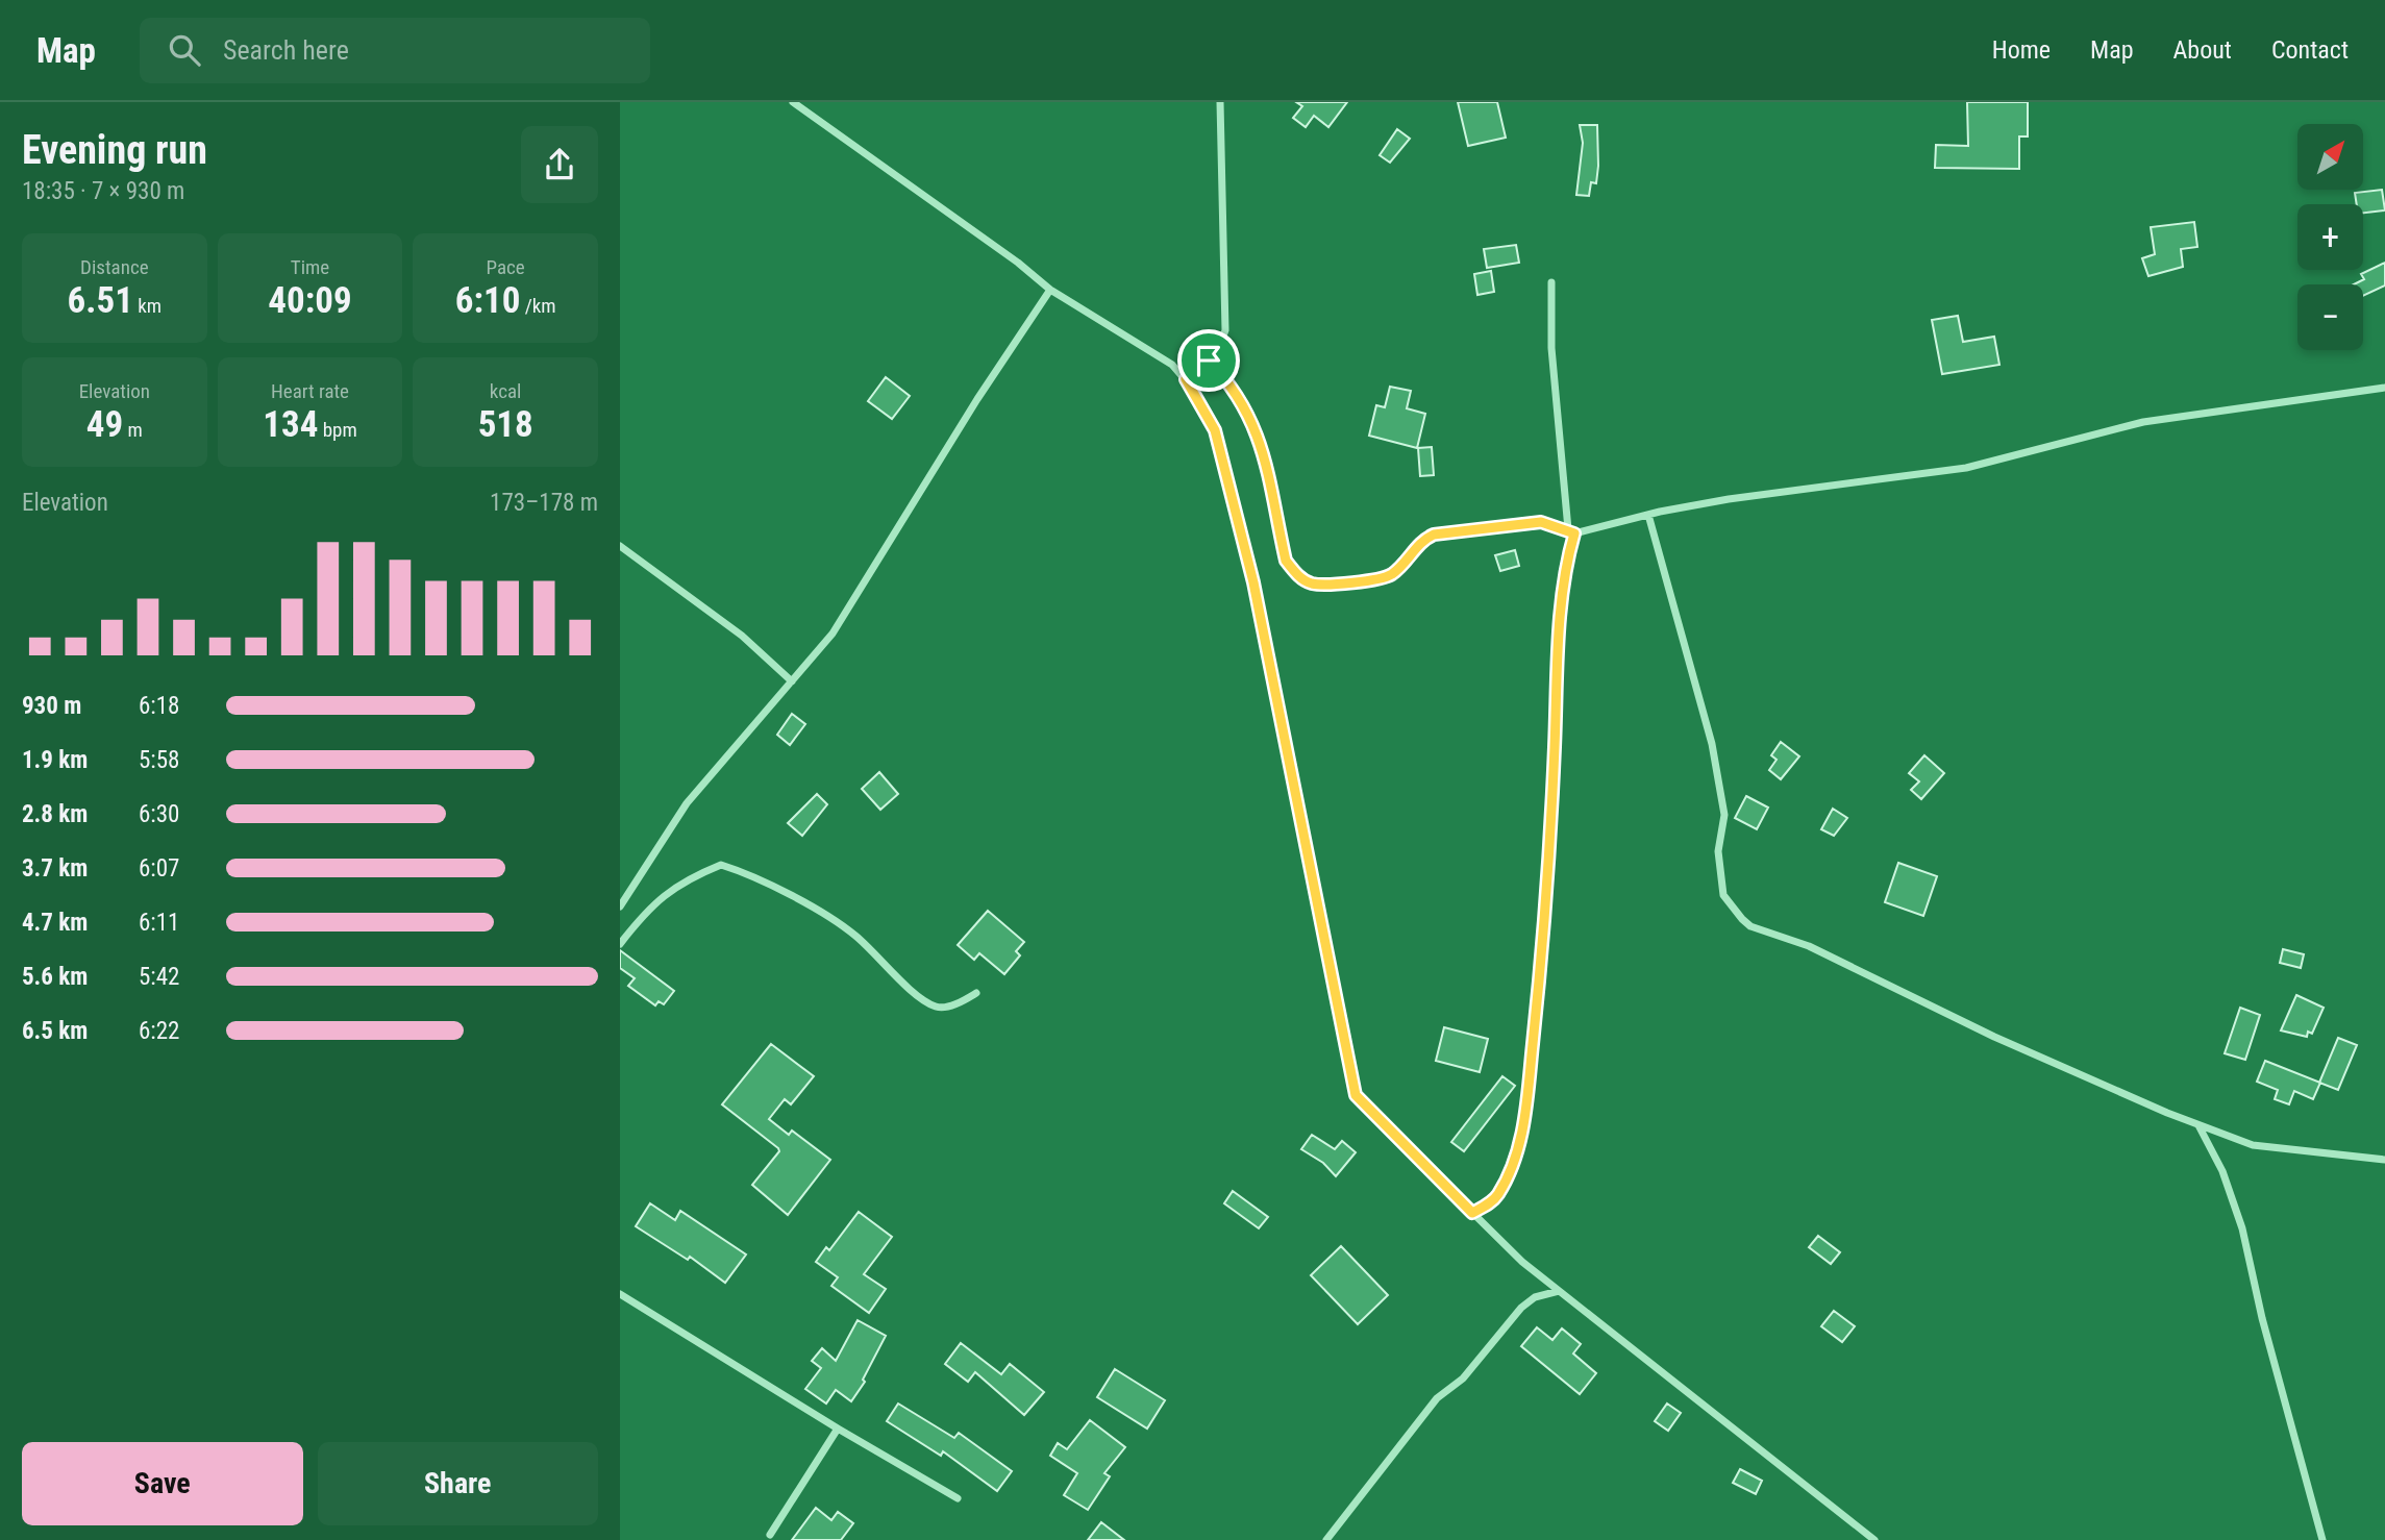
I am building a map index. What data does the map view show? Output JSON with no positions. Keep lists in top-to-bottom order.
{
  "north": "top right",
  "page": {
    "header": "Map",
    "search": "Search here",
    "nav": [
      "Home",
      "Map",
      "About",
      "Contact"
    ],
    "heading": ["Evening run", "18:35 · 7 × 930 m"],
    "map_buttons": ["+", "−"],
    "stats": [
      ["Distance", "6.51 km"],
      ["Time", "40:09"],
      ["Pace", "6:10 /km"],
      ["Elevation", "49 m"],
      ["Heart rate", "134 bpm"],
      ["kcal", "518"]
    ],
    "chart": ["Elevation", "173–178 m"],
    "list": [
      {
        "name": "930 m",
        "note": "6:18"
      },
      {
        "name": "1.9 km",
        "note": "5:58"
      },
      {
        "name": "2.8 km",
        "note": "6:30"
      },
      {
        "name": "3.7 km",
        "note": "6:07"
      },
      {
        "name": "4.7 km",
        "note": "6:11"
      },
      {
        "name": "5.6 km",
        "note": "5:42"
      },
      {
        "name": "6.5 km",
        "note": "6:22"
      }
    ],
    "buttons": ["Save", "Share"]
  }
}
